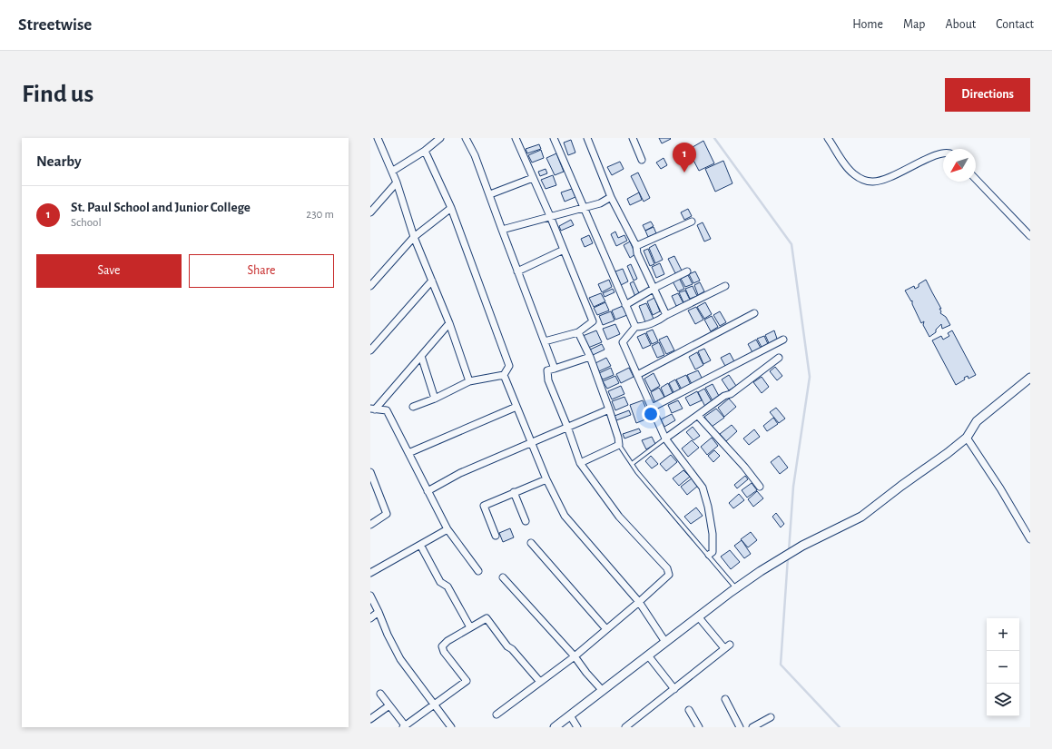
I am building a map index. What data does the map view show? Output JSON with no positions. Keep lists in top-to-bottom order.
{
  "north": "bottom left",
  "page": {
    "header": "Streetwise",
    "nav": [
      "Home",
      "Map",
      "About",
      "Contact"
    ],
    "buttons": [
      "Directions",
      ["Save", "Share"]
    ],
    "title": "Find us",
    "heading": "Nearby",
    "pins": "1",
    "list": [
      {
        "mark": "1",
        "name": "St. Paul School and Junior College",
        "note": "School",
        "value": "230 m"
      }
    ],
    "map_buttons": ["+", "−"]
  }
}
